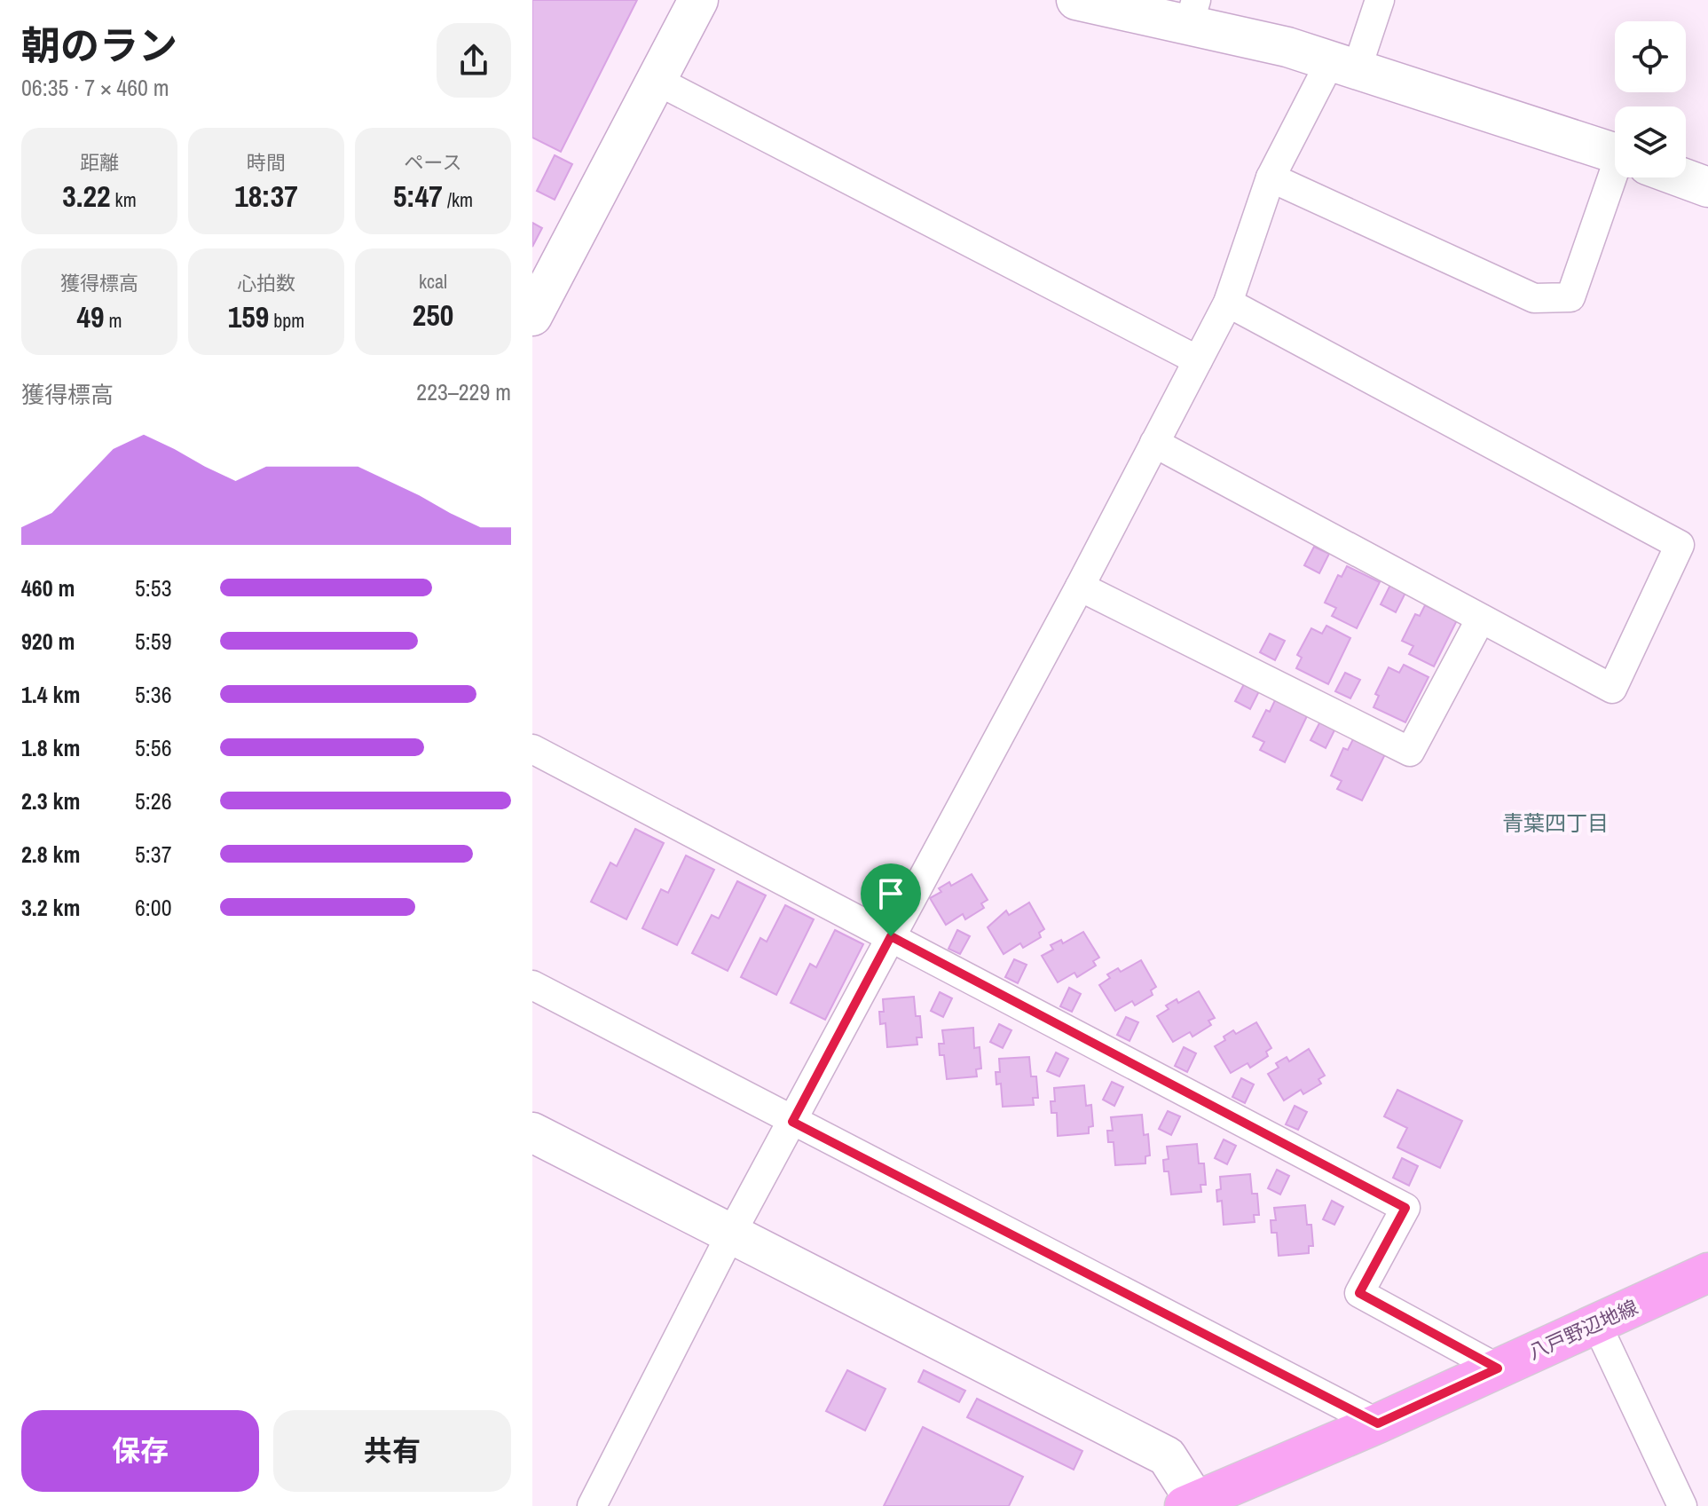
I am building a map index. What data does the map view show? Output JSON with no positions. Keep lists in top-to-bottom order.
{
  "streets": {
    "main road": ["八戸野辺地線"]
  },
  "districts": ["青葉四丁目"],
  "page": {
    "heading": ["朝のラン", "06:35 · 7 × 460 m"],
    "stats": [
      ["距離", "3.22 km"],
      ["時間", "18:37"],
      ["ペース", "5:47 /km"],
      ["獲得標高", "49 m"],
      ["心拍数", "159 bpm"],
      ["kcal", "250"]
    ],
    "chart": ["獲得標高", "223–229 m"],
    "list": [
      {
        "name": "460 m",
        "note": "5:53"
      },
      {
        "name": "920 m",
        "note": "5:59"
      },
      {
        "name": "1.4 km",
        "note": "5:36"
      },
      {
        "name": "1.8 km",
        "note": "5:56"
      },
      {
        "name": "2.3 km",
        "note": "5:26"
      },
      {
        "name": "2.8 km",
        "note": "5:37"
      },
      {
        "name": "3.2 km",
        "note": "6:00"
      }
    ],
    "buttons": ["保存", "共有"]
  }
}
